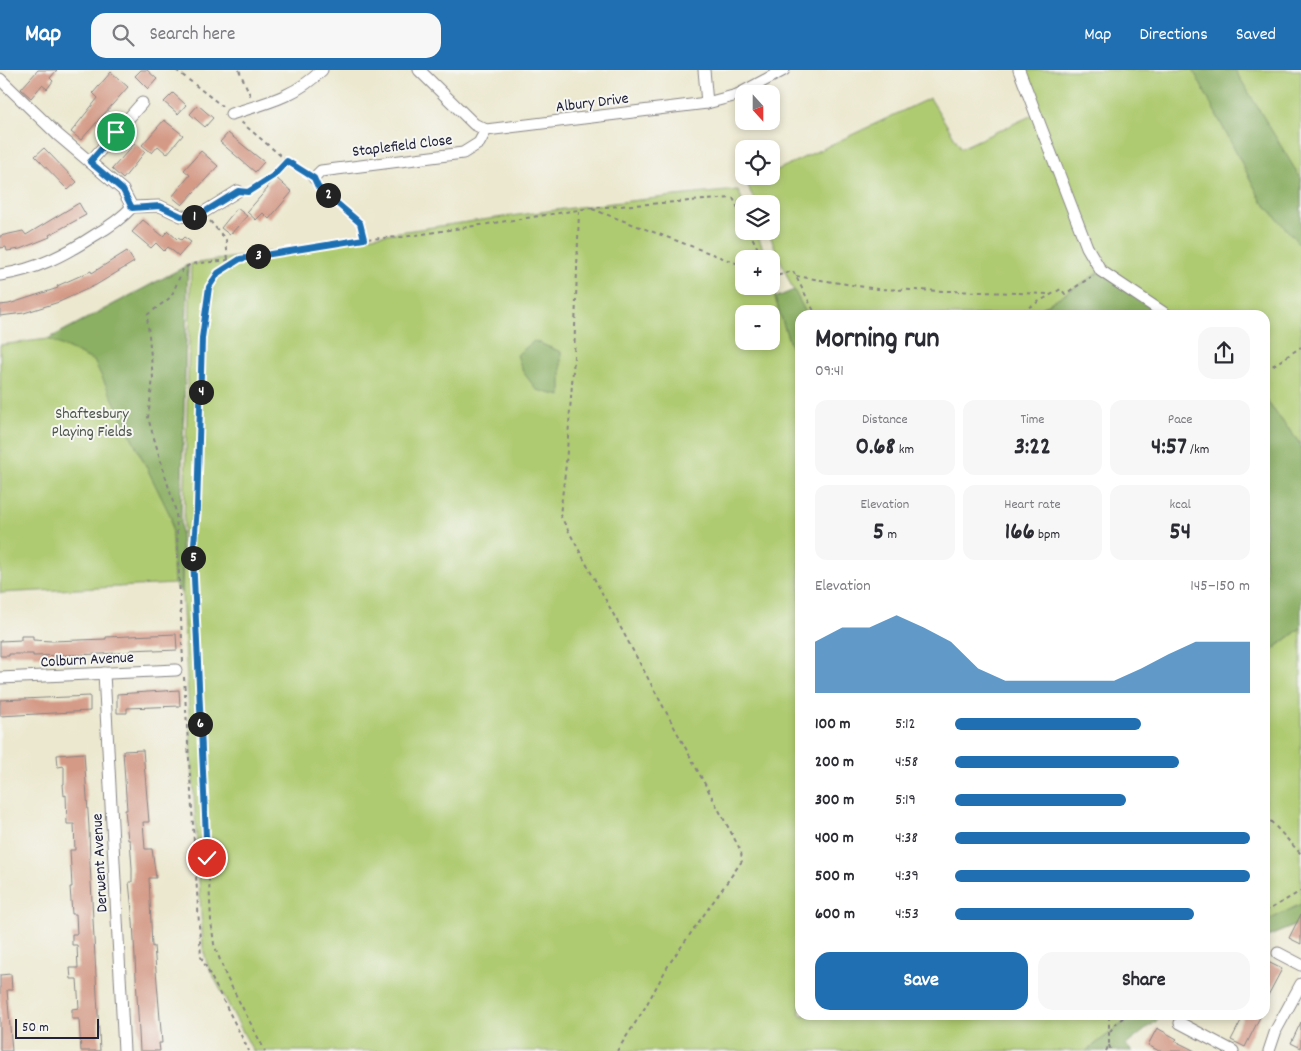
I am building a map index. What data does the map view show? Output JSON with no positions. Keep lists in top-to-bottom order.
{
  "streets": {
    "street": [
      "Albury Drive",
      "Staplefield Close",
      "Colburn Avenue",
      "Derwent Avenue"
    ]
  },
  "crossings": [
    ["Albury Drive", "Staplefield Close"],
    ["Colburn Avenue", "Derwent Avenue"]
  ],
  "parks": ["Shaftesbury Playing Fields"],
  "scale_bar": "50 m",
  "north": "bottom",
  "page": {
    "header": "Map",
    "search": "Search here",
    "nav": ["Map", "Directions", "Saved"],
    "map_buttons": ["+", "−"],
    "pins": [
      "2",
      "1",
      "3",
      "4",
      "5",
      "6"
    ],
    "heading": ["Morning run", "09:41"],
    "stats": [
      ["Distance", "0.68 km"],
      ["Time", "3:22"],
      ["Pace", "4:57 /km"],
      ["Elevation", "5 m"],
      ["Heart rate", "166 bpm"],
      ["kcal", "54"]
    ],
    "chart": ["Elevation", "145–150 m"],
    "list": [
      {
        "name": "100 m",
        "note": "5:12"
      },
      {
        "name": "200 m",
        "note": "4:58"
      },
      {
        "name": "300 m",
        "note": "5:19"
      },
      {
        "name": "400 m",
        "note": "4:38"
      },
      {
        "name": "500 m",
        "note": "4:39"
      },
      {
        "name": "600 m",
        "note": "4:53"
      }
    ],
    "buttons": ["Save", "Share"],
    "scale": "50 m"
  }
}
